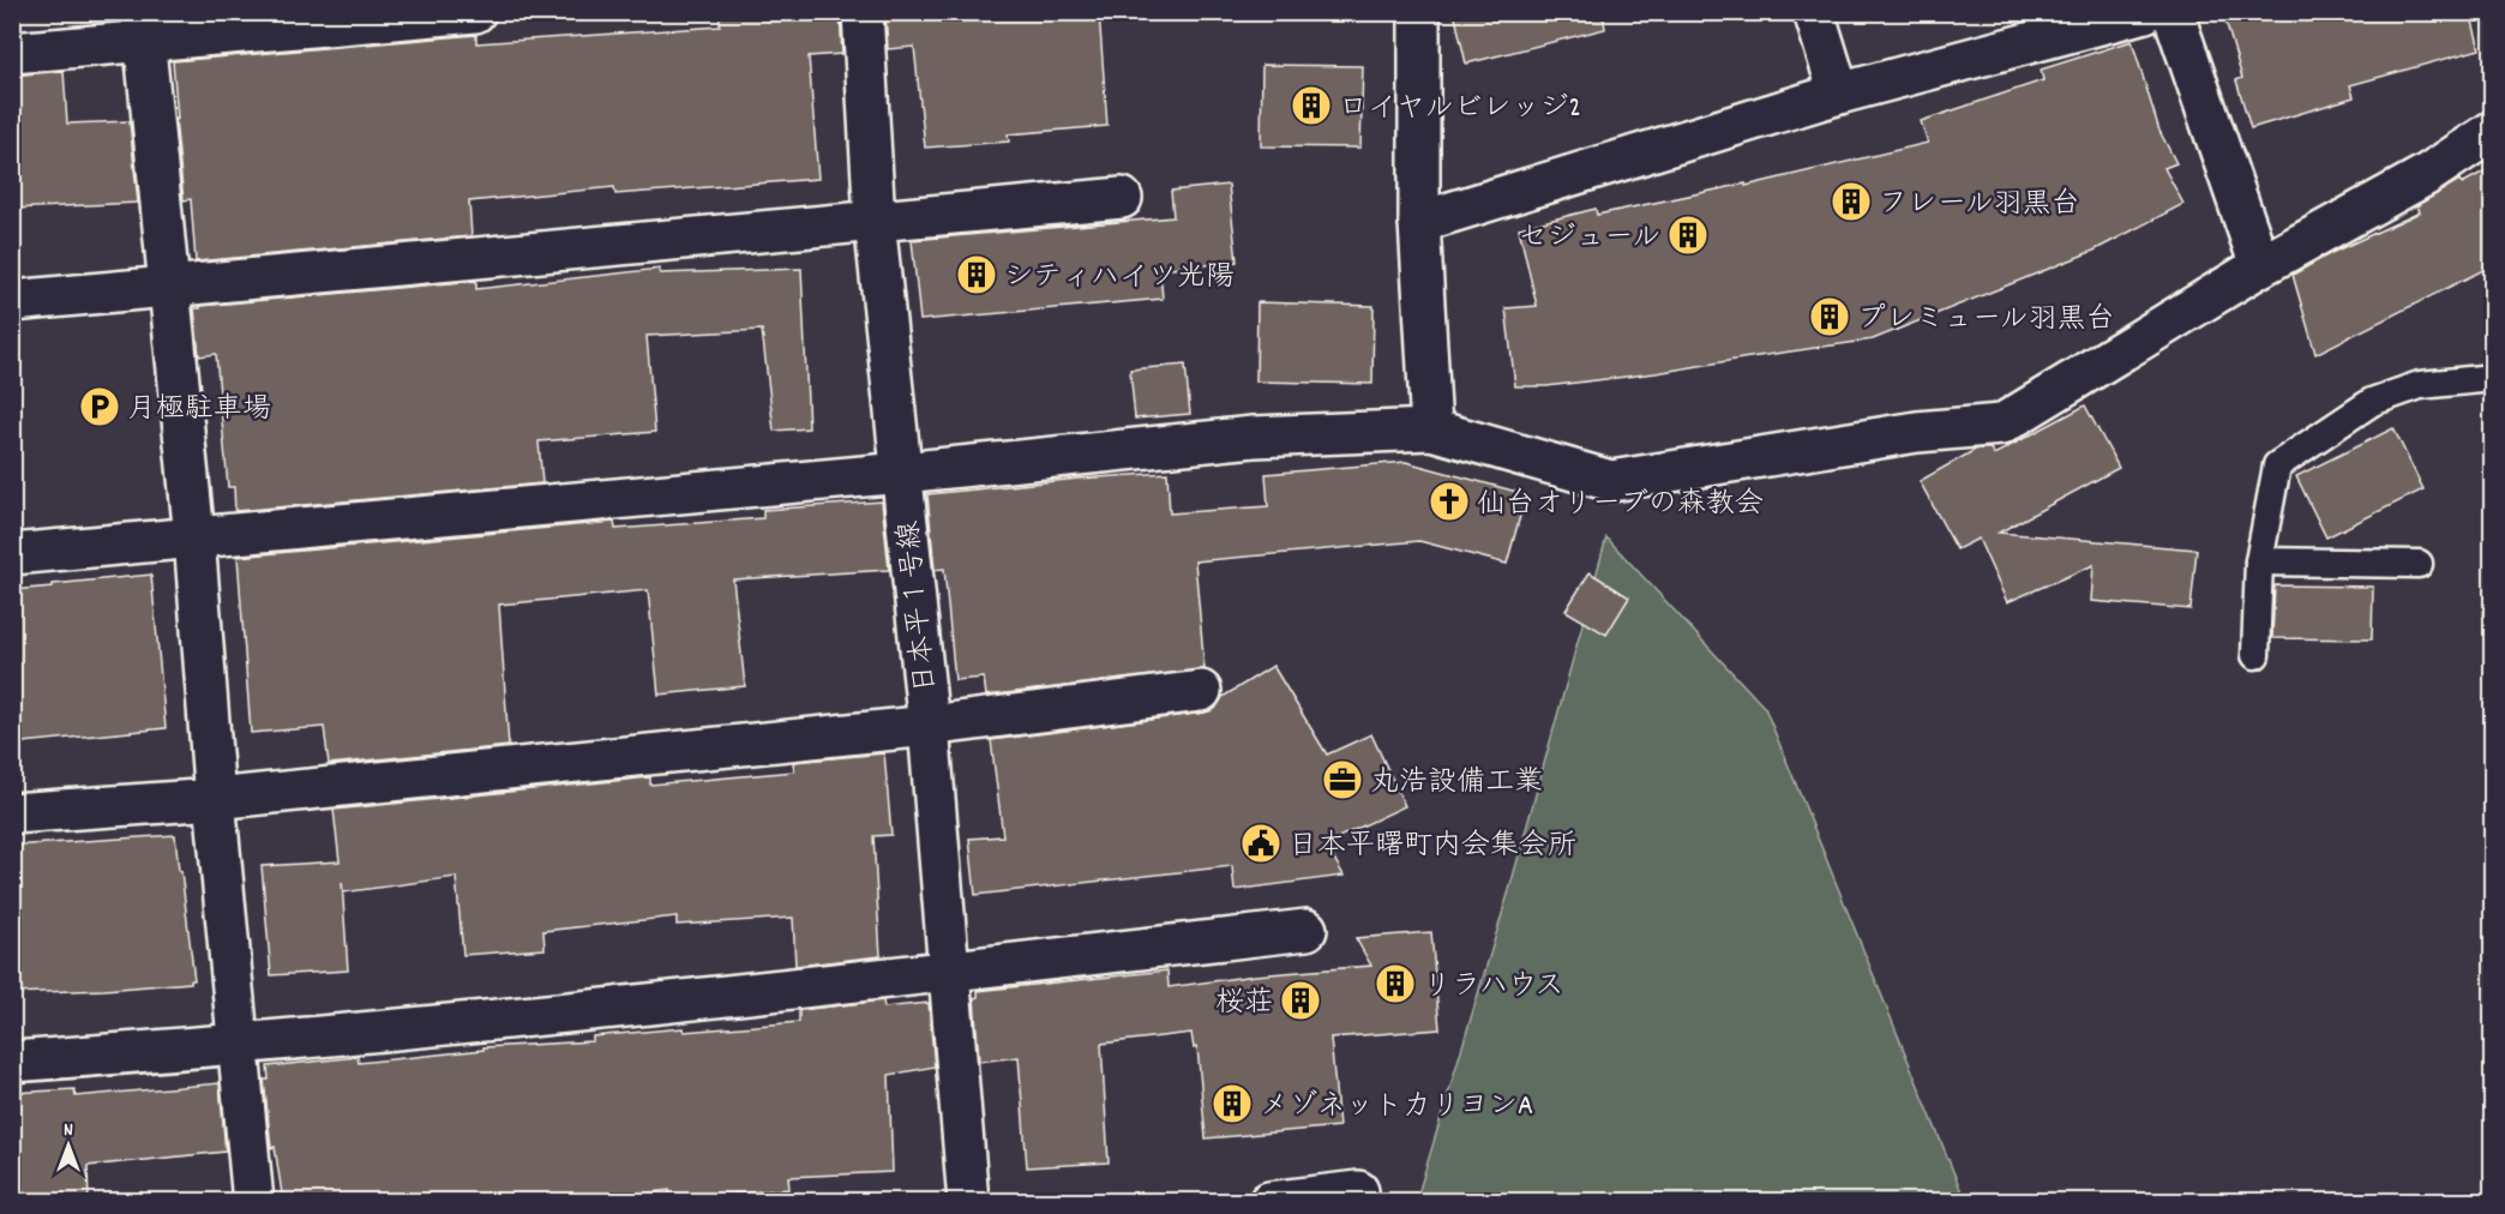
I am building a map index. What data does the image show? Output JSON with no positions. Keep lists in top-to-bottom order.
{
  "streets": {
    "street": ["日本平１号線"]
  },
  "places": {
    "building": [
      "ロイヤルビレッジ2",
      "フレール羽黒台",
      "セジュール",
      "シティハイツ光陽",
      "プレミュール羽黒台",
      "リラハウス",
      "桜荘",
      "メゾネットカリヨンA"
    ],
    "parking": ["月極駐車場"],
    "church": ["仙台オリーブの森教会"],
    "office": ["丸浩設備工業"],
    "public building": ["日本平曙町内会集会所"]
  },
  "north": "top"
}
